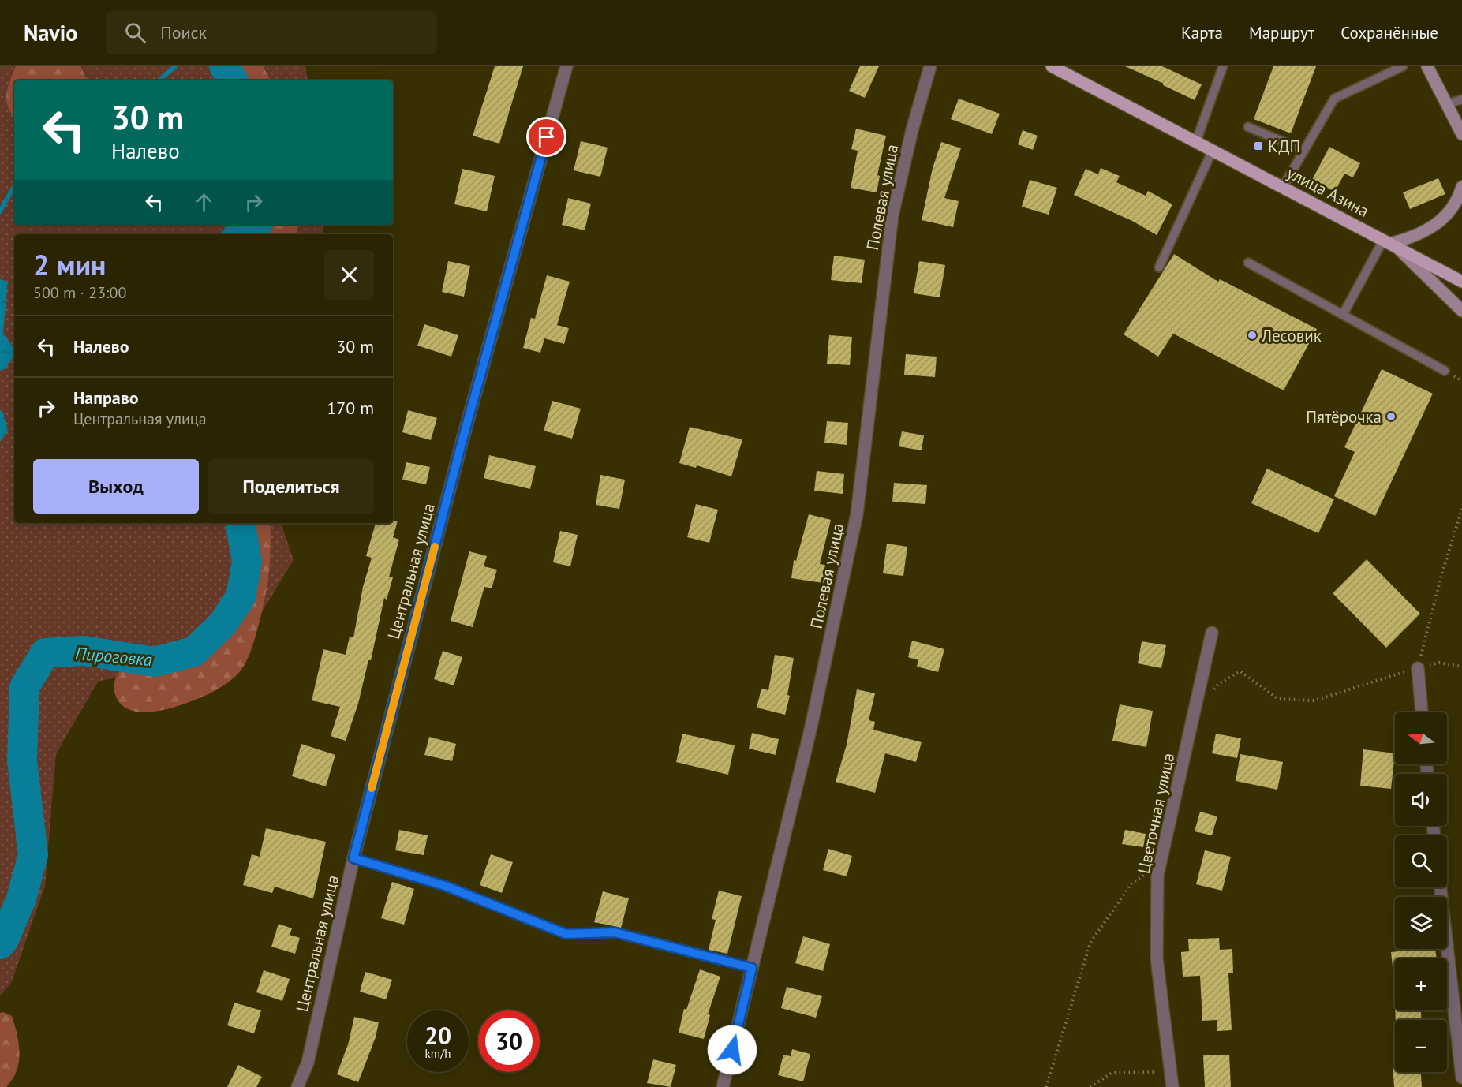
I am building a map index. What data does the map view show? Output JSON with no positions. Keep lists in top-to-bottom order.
{
  "streets": {
    "main road": ["улица Азина"],
    "street": ["Полевая улица", "Центральная улица", "Цветочная улица"]
  },
  "water": ["Пироговка"],
  "places": {
    "transit": ["КДП"],
    "other": ["Лесовик", "Пятёрочка"]
  },
  "north": "left",
  "page": {
    "header": "Navio",
    "search": "Поиск",
    "nav": ["Карта", "Маршрут", "Сохранённые"],
    "turn": ["30 m", "Налево"],
    "heading": ["2 мин", "500 m · 23:00"],
    "list": [
      {
        "name": "Налево",
        "value": "30 m"
      },
      {
        "name": "Направо",
        "note": "Центральная улица",
        "value": "170 m"
      }
    ],
    "buttons": ["Выход", "Поделиться"],
    "map_buttons": ["+", "−"],
    "speed": "20 km/h",
    "limit": "30"
  }
}
